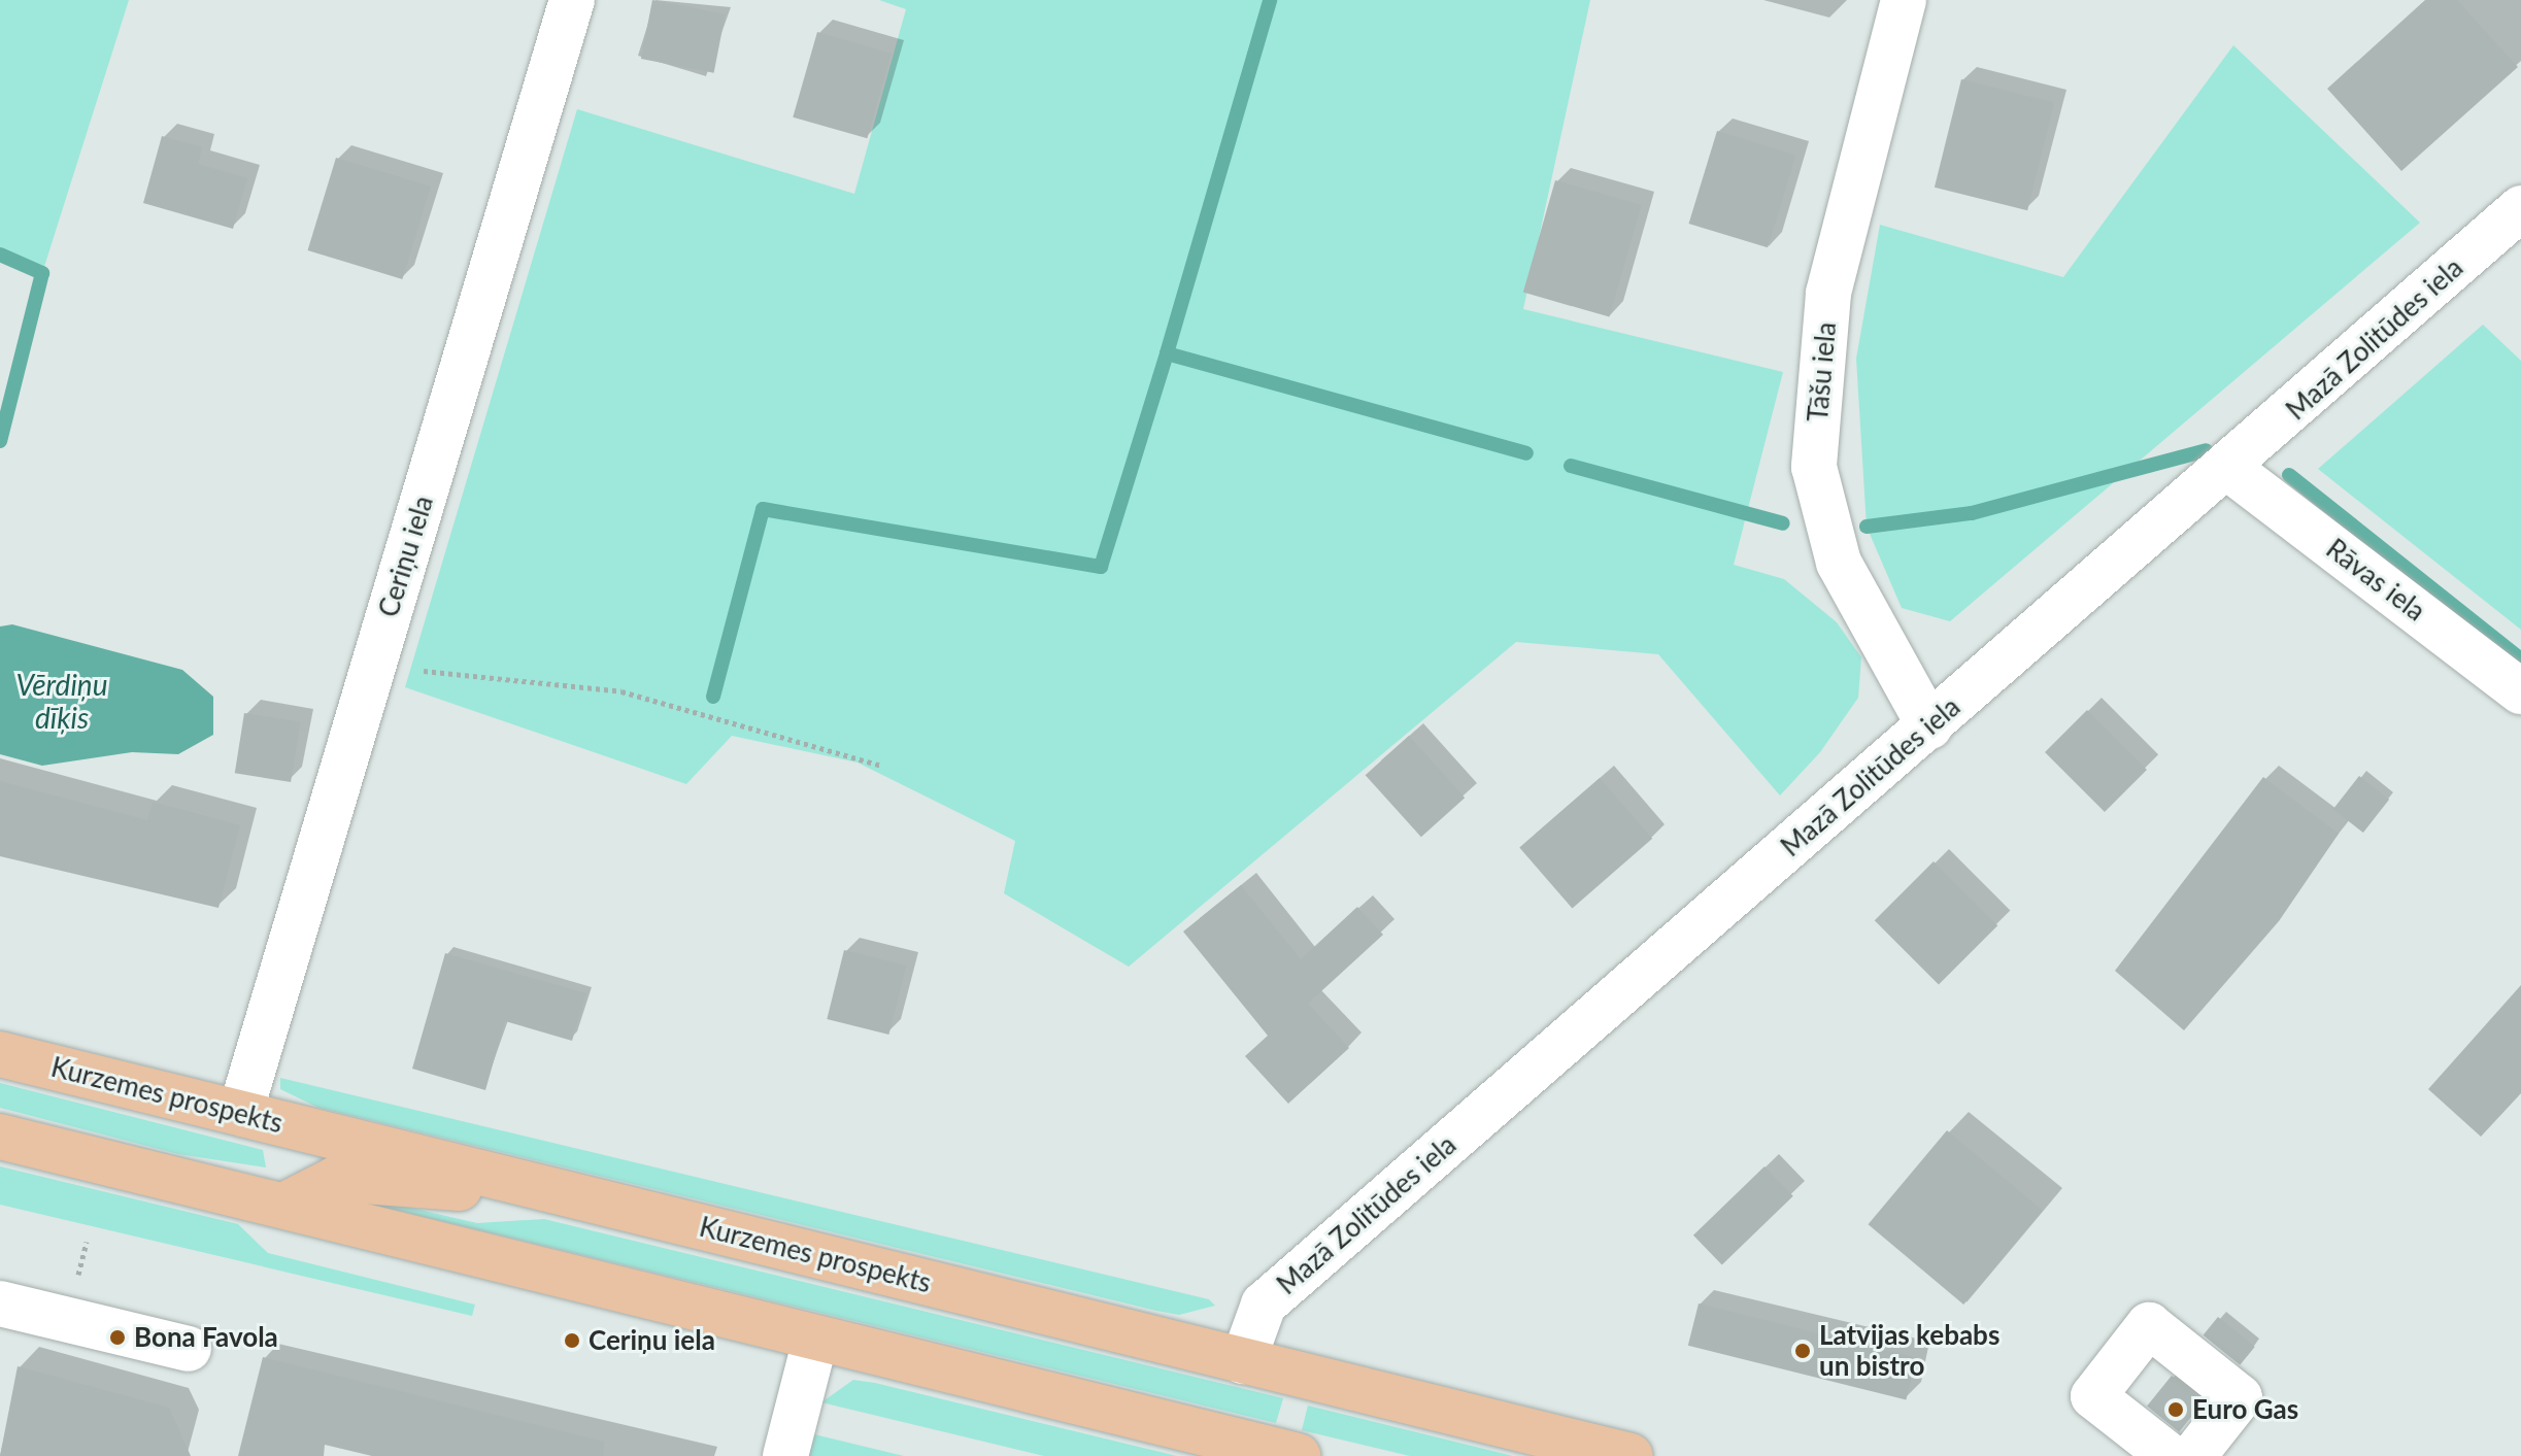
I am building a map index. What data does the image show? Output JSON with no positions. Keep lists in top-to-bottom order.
{
  "streets": {
    "main road": ["Kurzemes prospekts"],
    "street": [
      "Mazā Zolitūdes iela",
      "Tāšu iela",
      "Ceriņu iela",
      "Rāvas iela"
    ]
  },
  "crossings": [
    ["Mazā Zolitūdes iela", "Tāšu iela"],
    ["Mazā Zolitūdes iela", "Rāvas iela"],
    ["Mazā Zolitūdes iela", "Kurzemes prospekts"],
    ["Ceriņu iela", "Kurzemes prospekts"]
  ],
  "water": ["Vērdiņu dīķis"],
  "places": [
    "Bona Favola",
    "Ceriņu iela",
    "Latvijas kebabs un bistro",
    "Euro Gas"
  ]
}
